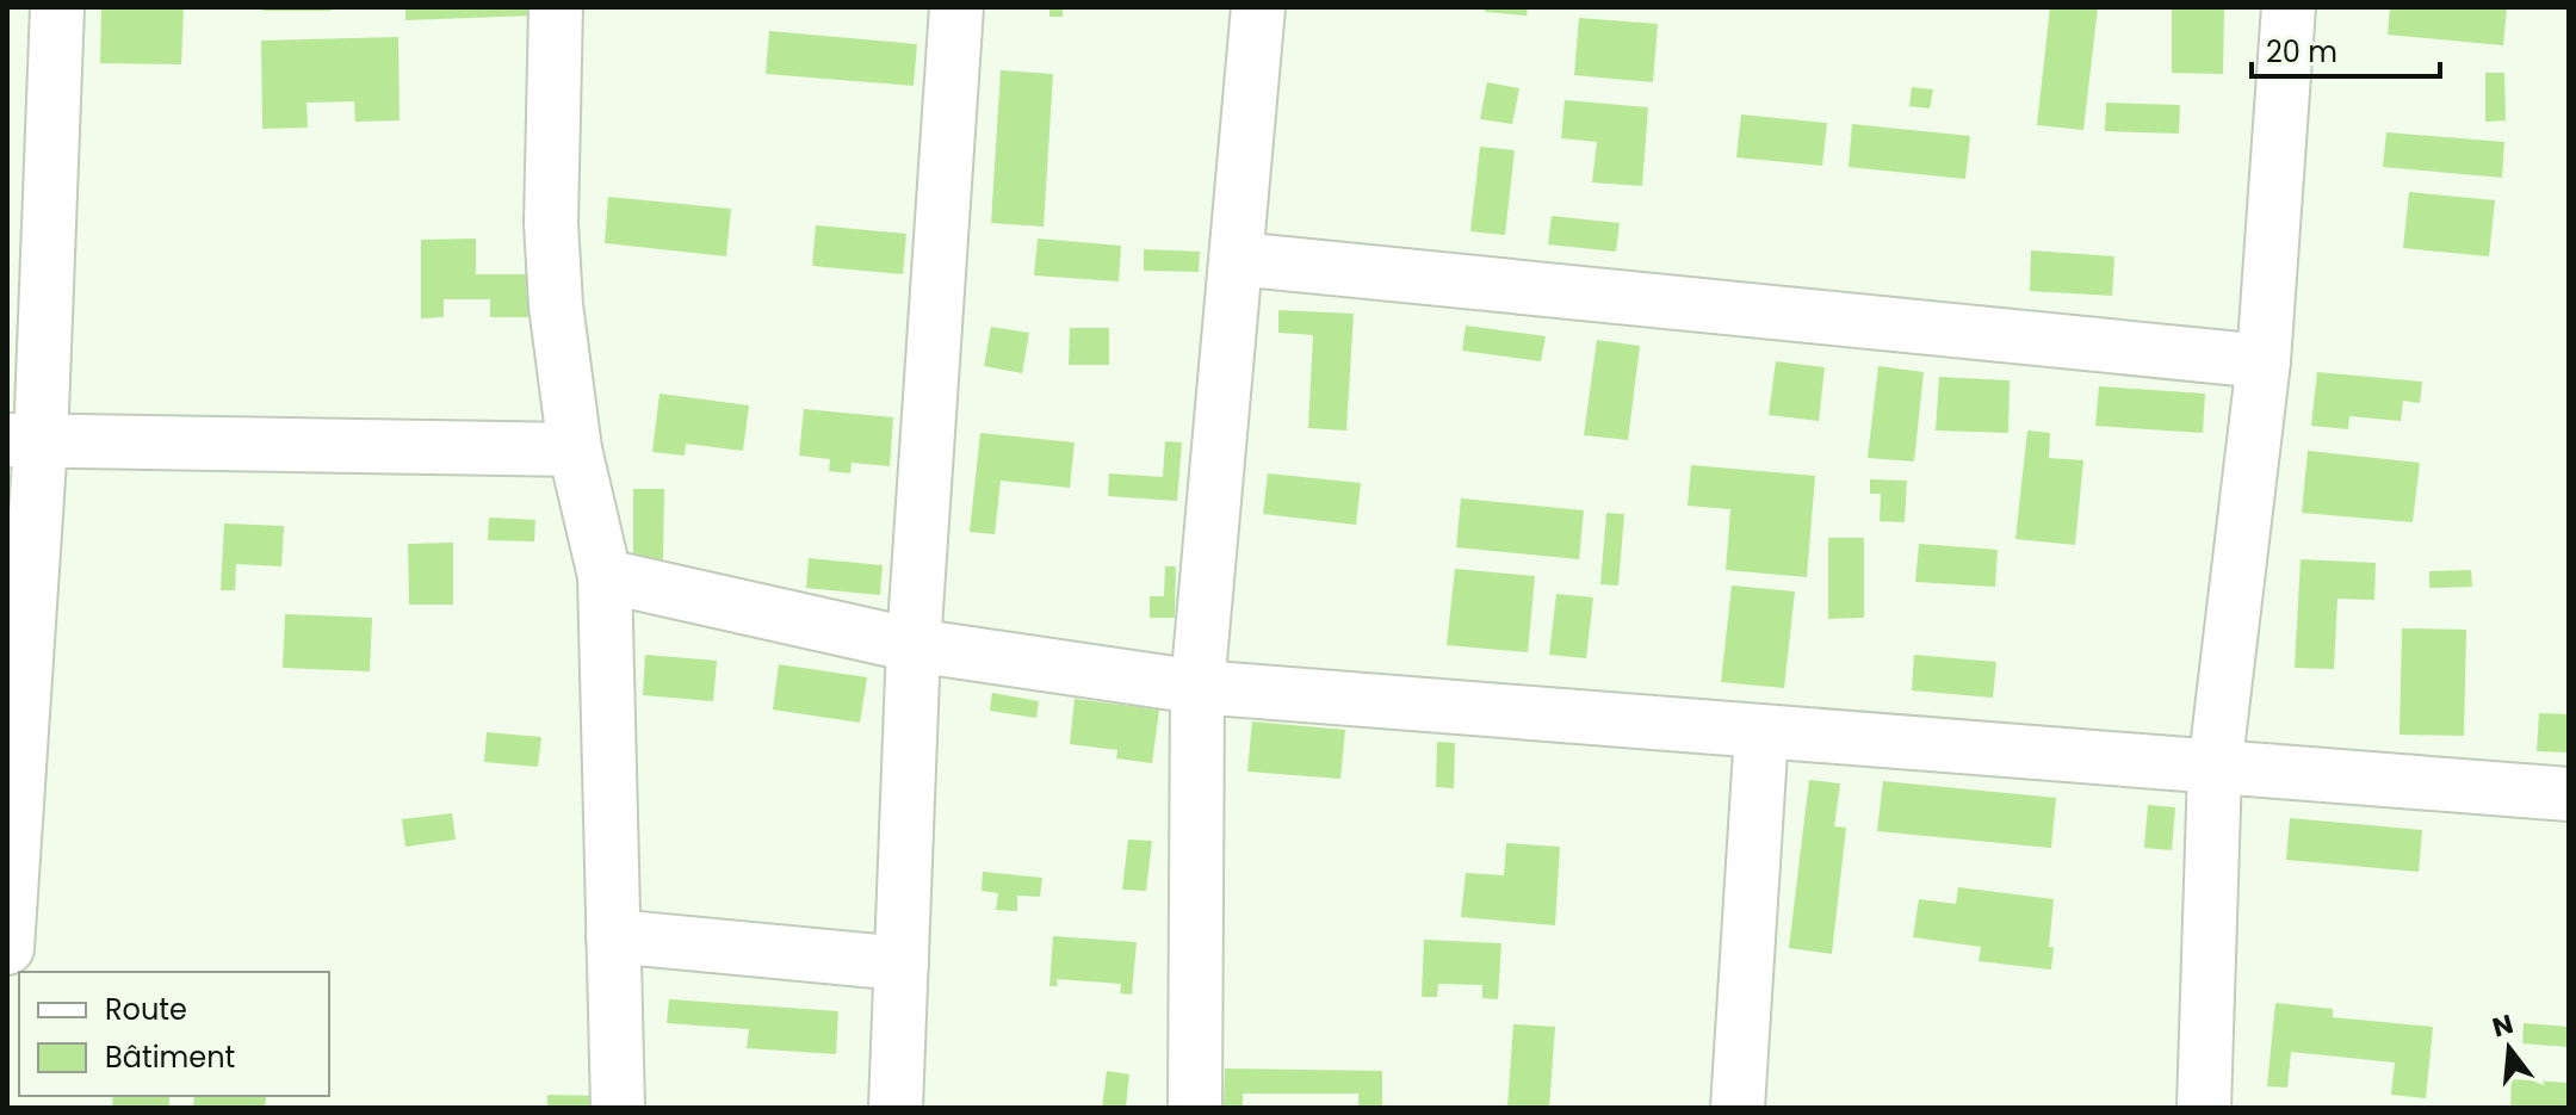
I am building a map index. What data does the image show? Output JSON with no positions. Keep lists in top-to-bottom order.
{
  "legend": ["Route", "Bâtiment"],
  "scale_bar": "20 m",
  "north": "top"
}
